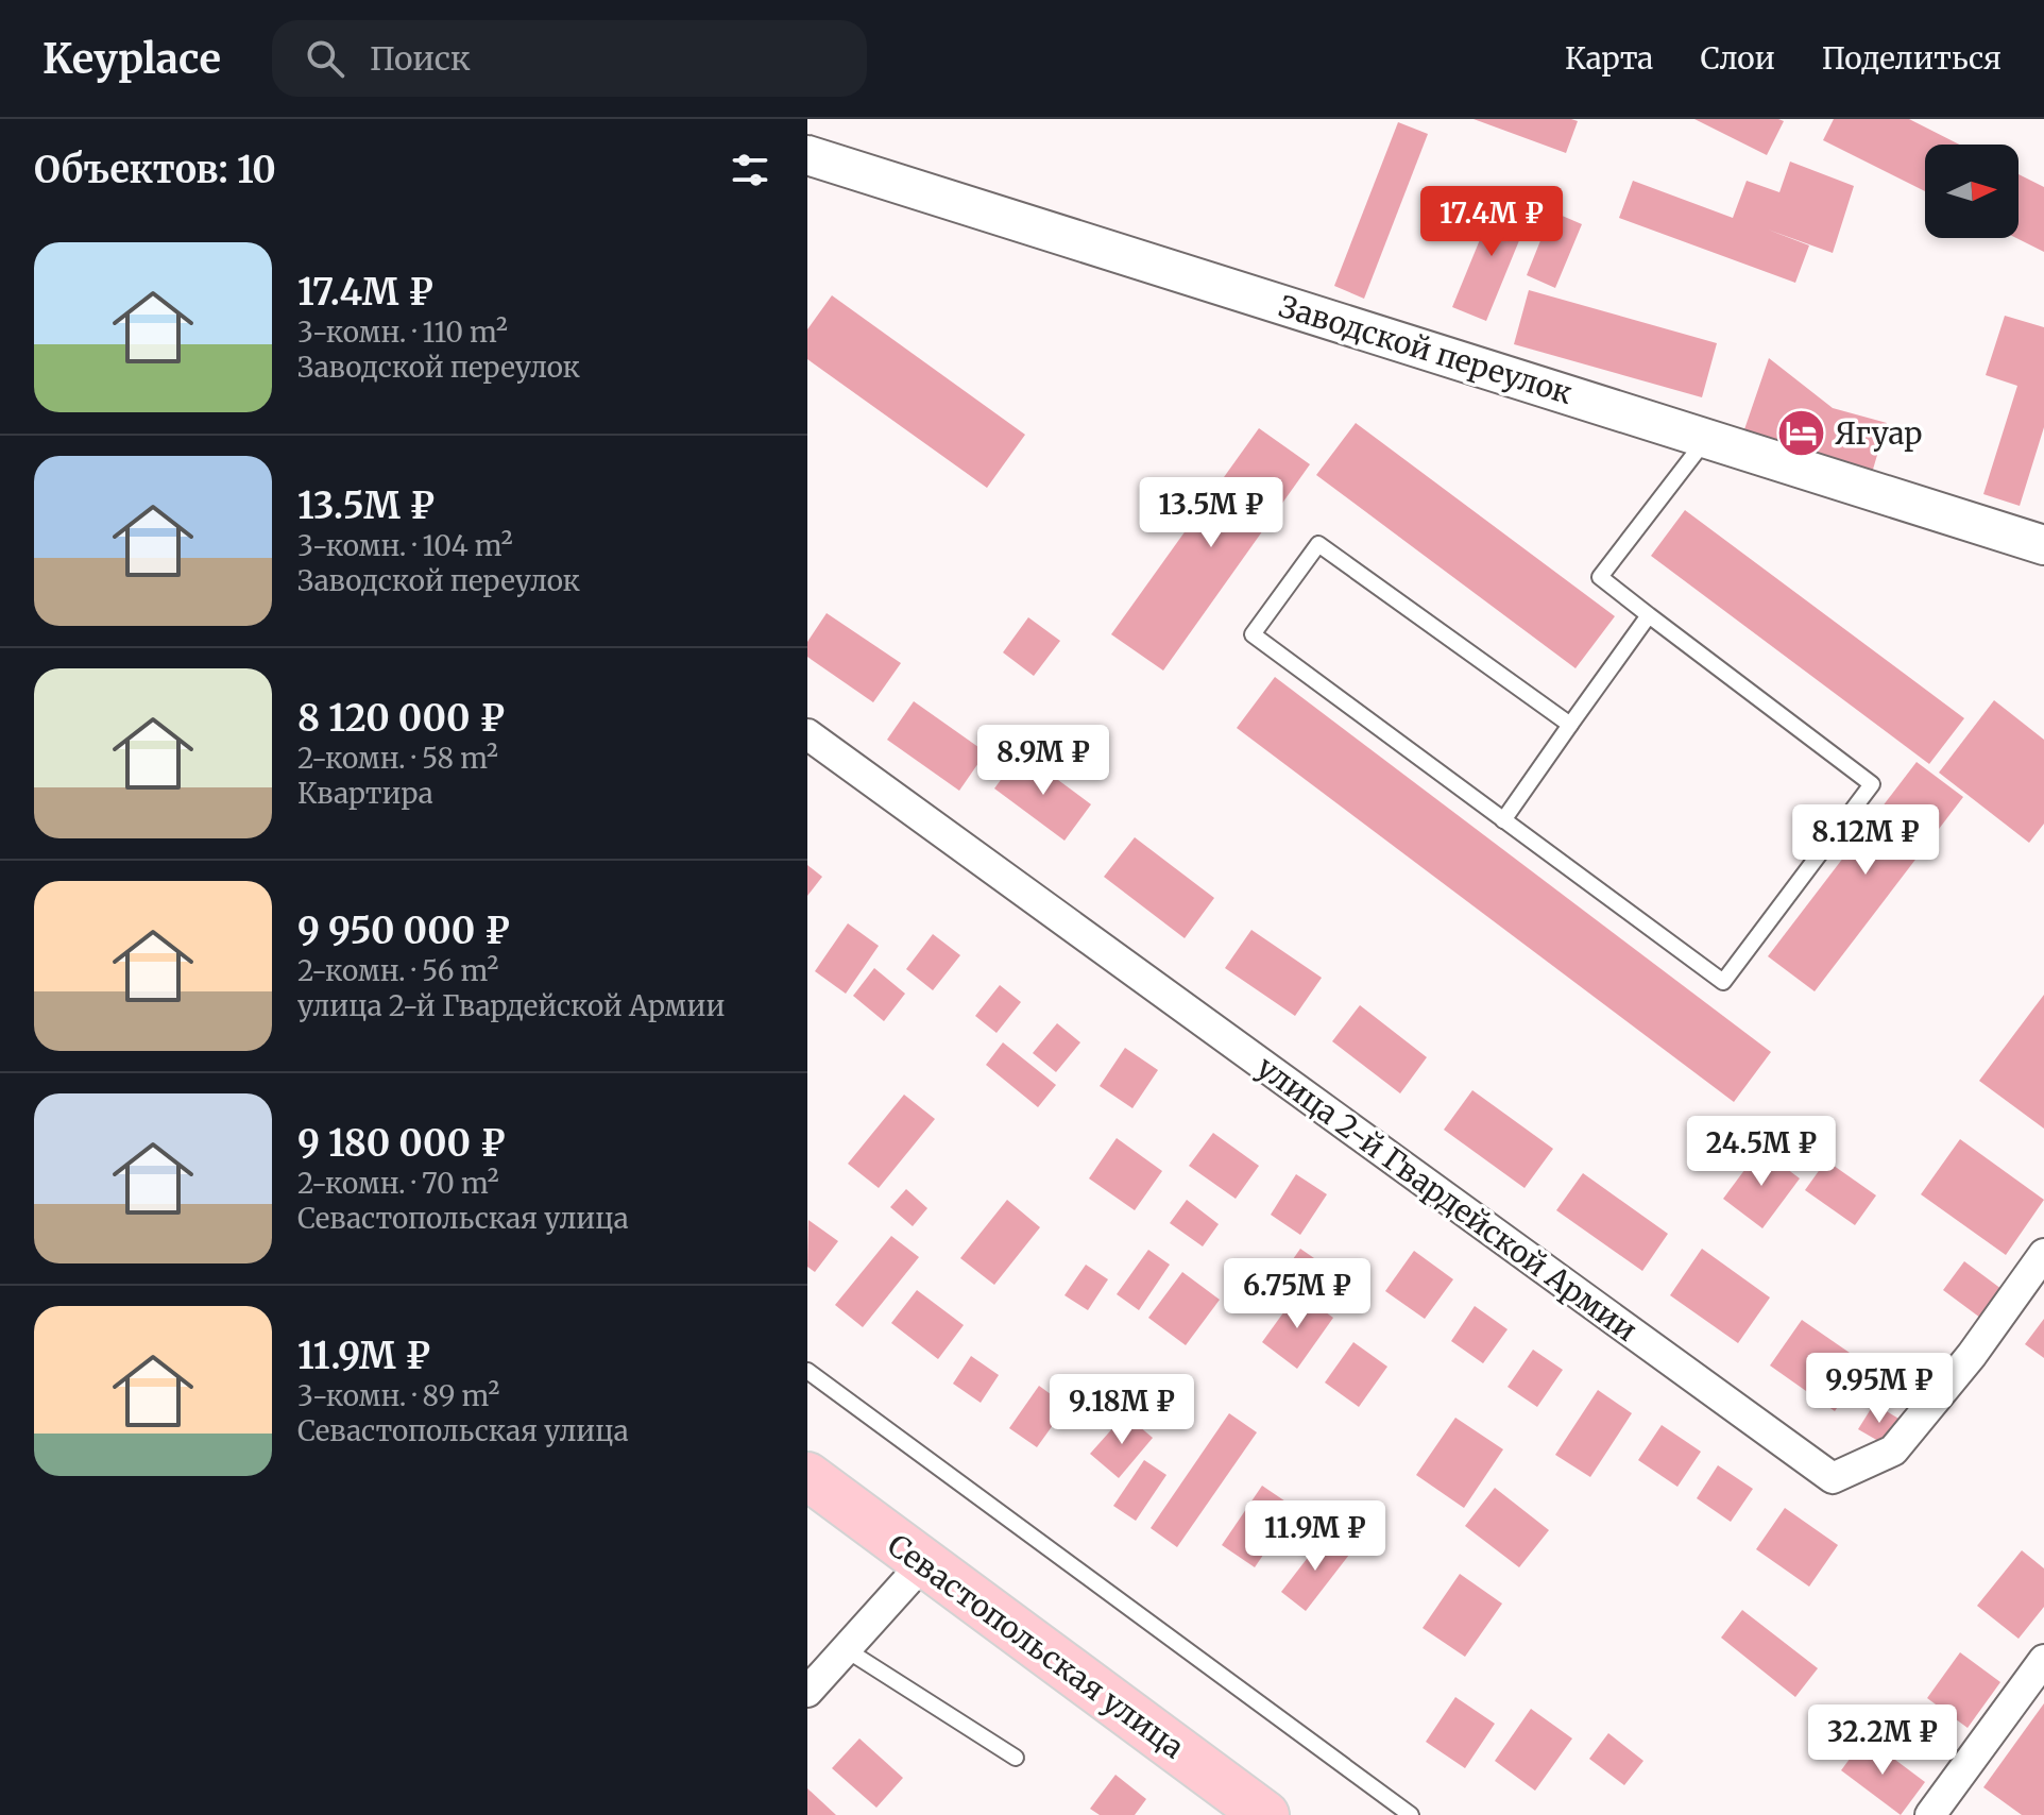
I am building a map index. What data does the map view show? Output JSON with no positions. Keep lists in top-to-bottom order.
{
  "streets": {
    "main road": ["Севастопольская улица"],
    "street": ["Заводской переулок", "улица 2-й Гвардейской Армии"]
  },
  "places": {
    "hotel": ["Ягуар"]
  },
  "north": "right",
  "page": {
    "header": "Keyplace",
    "search": "Поиск",
    "nav": ["Карта", "Слои", "Поделиться"],
    "heading": "Объектов: 10",
    "price": [
      "17.4M ₽",
      "13.5M ₽",
      "8.9M ₽",
      "8.12M ₽",
      "24.5M ₽",
      "6.75M ₽",
      "9.95M ₽",
      "9.18M ₽",
      "11.9M ₽",
      "32.2M ₽"
    ],
    "list": [
      {
        "name": "17.4M ₽",
        "note": "3-комн. · 110 m² · Заводской переулок"
      },
      {
        "name": "13.5M ₽",
        "note": "3-комн. · 104 m² · Заводской переулок"
      },
      {
        "name": "8 120 000 ₽",
        "note": "2-комн. · 58 m² · Квартира"
      },
      {
        "name": "9 950 000 ₽",
        "note": "2-комн. · 56 m² · улица 2-й Гвардейской Армии"
      },
      {
        "name": "9 180 000 ₽",
        "note": "2-комн. · 70 m² · Севастопольская улица"
      },
      {
        "name": "11.9M ₽",
        "note": "3-комн. · 89 m² · Севастопольская улица"
      }
    ]
  }
}
